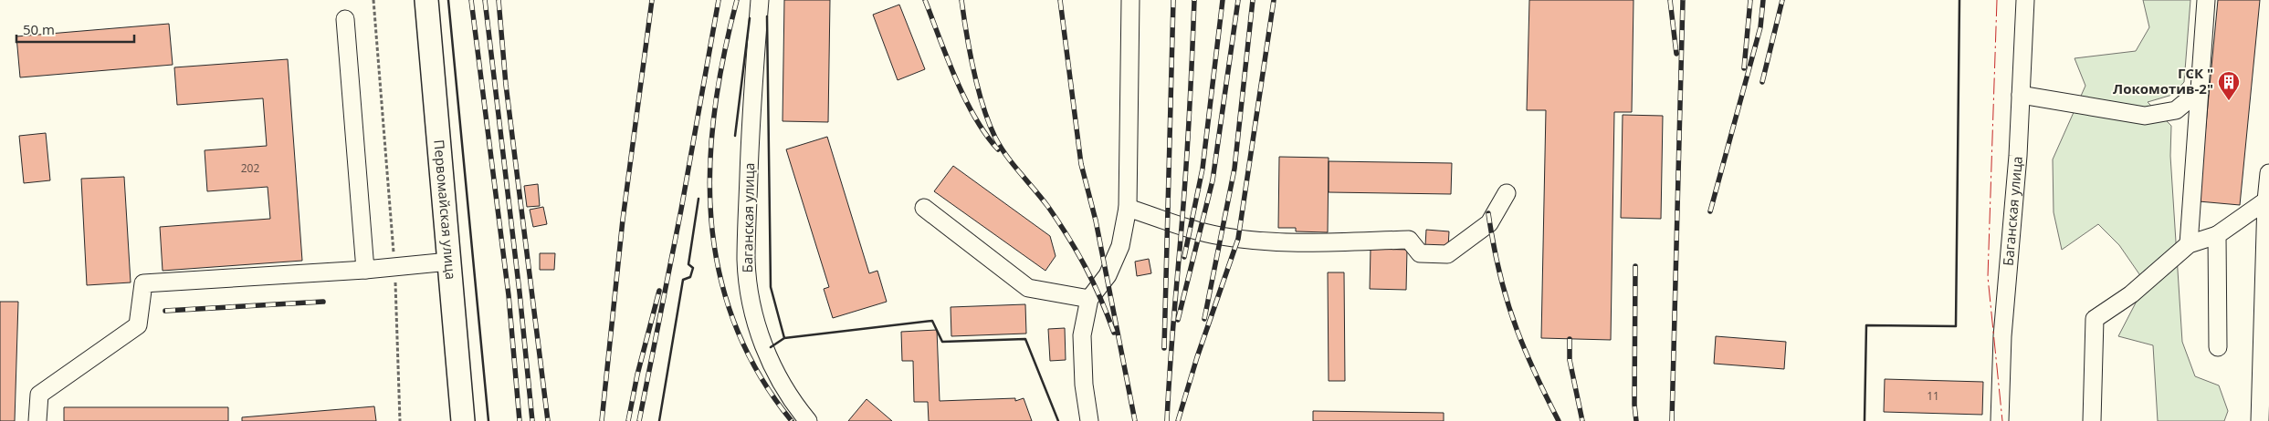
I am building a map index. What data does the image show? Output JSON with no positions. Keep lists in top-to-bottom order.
{
  "streets": {
    "main road": ["Первомайская улица"],
    "street": ["Баганская улица"]
  },
  "places": {
    "building": ["ГСК \" Локомотив-2\""]
  },
  "house_numbers": ["202", "11"],
  "scale_bar": "50 m"
}
